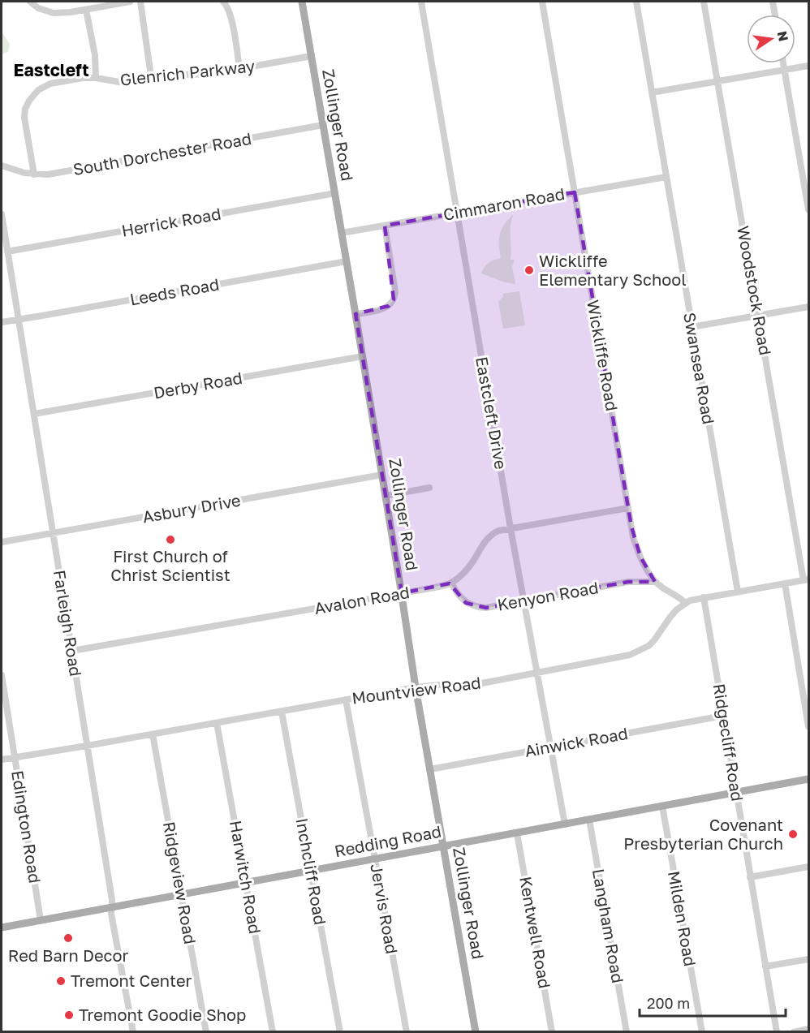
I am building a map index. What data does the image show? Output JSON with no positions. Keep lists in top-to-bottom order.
{
  "streets": {
    "main road": ["Zollinger Road", "Redding Road"],
    "street": [
      "Glenrich Parkway",
      "South Dorchester Road",
      "Cimmaron Road",
      "Herrick Road",
      "Woodstock Road",
      "Leeds Road",
      "Wickliffe Road",
      "Swansea Road",
      "Derby Road",
      "Eastcleft Drive",
      "Asbury Drive",
      "Kenyon Road",
      "Avalon Road",
      "Farleigh Road",
      "Mountview Road",
      "Ainwick Road",
      "Ridgecliff Road",
      "Edington Road",
      "Inchcliff Road",
      "Harwitch Road",
      "Ridgeview Road",
      "Jervis Road",
      "Milden Road",
      "Langham Road",
      "Kentwell Road"
    ]
  },
  "crossings": [
    ["Glenrich Parkway", "Zollinger Road"],
    ["Glenrich Parkway", "South Dorchester Road"],
    ["Zollinger Road", "South Dorchester Road"],
    ["Zollinger Road", "Cimmaron Road"],
    ["Zollinger Road", "Herrick Road"],
    ["Zollinger Road", "Leeds Road"],
    ["Zollinger Road", "Derby Road"],
    ["Zollinger Road", "Asbury Drive"],
    ["Zollinger Road", "Avalon Road"],
    ["Zollinger Road", "Mountview Road"],
    ["Zollinger Road", "Ainwick Road"],
    ["Zollinger Road", "Redding Road"],
    ["Cimmaron Road", "Wickliffe Road"],
    ["Cimmaron Road", "Swansea Road"],
    ["Cimmaron Road", "Eastcleft Drive"],
    ["Herrick Road", "Farleigh Road"],
    ["Woodstock Road", "Mountview Road"],
    ["Leeds Road", "Farleigh Road"],
    ["Wickliffe Road", "Kenyon Road"],
    ["Wickliffe Road", "Avalon Road"],
    ["Wickliffe Road", "Mountview Road"],
    ["Swansea Road", "Mountview Road"],
    ["Derby Road", "Farleigh Road"],
    ["Eastcleft Drive", "Kenyon Road"],
    ["Eastcleft Drive", "Avalon Road"],
    ["Eastcleft Drive", "Mountview Road"],
    ["Eastcleft Drive", "Ainwick Road"],
    ["Eastcleft Drive", "Redding Road"],
    ["Asbury Drive", "Farleigh Road"],
    ["Kenyon Road", "Avalon Road"],
    ["Avalon Road", "Farleigh Road"],
    ["Farleigh Road", "Mountview Road"],
    ["Farleigh Road", "Redding Road"],
    ["Mountview Road", "Ridgecliff Road"],
    ["Mountview Road", "Edington Road"],
    ["Mountview Road", "Inchcliff Road"],
    ["Mountview Road", "Harwitch Road"],
    ["Mountview Road", "Ridgeview Road"],
    ["Mountview Road", "Jervis Road"],
    ["Ainwick Road", "Ridgecliff Road"],
    ["Ridgecliff Road", "Redding Road"],
    ["Edington Road", "Redding Road"],
    ["Redding Road", "Inchcliff Road"],
    ["Redding Road", "Harwitch Road"],
    ["Redding Road", "Ridgeview Road"],
    ["Redding Road", "Jervis Road"],
    ["Redding Road", "Milden Road"],
    ["Redding Road", "Langham Road"],
    ["Redding Road", "Kentwell Road"]
  ],
  "districts": ["Eastcleft"],
  "places": [
    "Wickliffe Elementary School",
    "First Church of Christ Scientist",
    "Covenant Presbyterian Church",
    "Red Barn Decor",
    "Tremont Center",
    "Tremont Goodie Shop"
  ],
  "scale_bar": "200 m",
  "north": "right"
}
